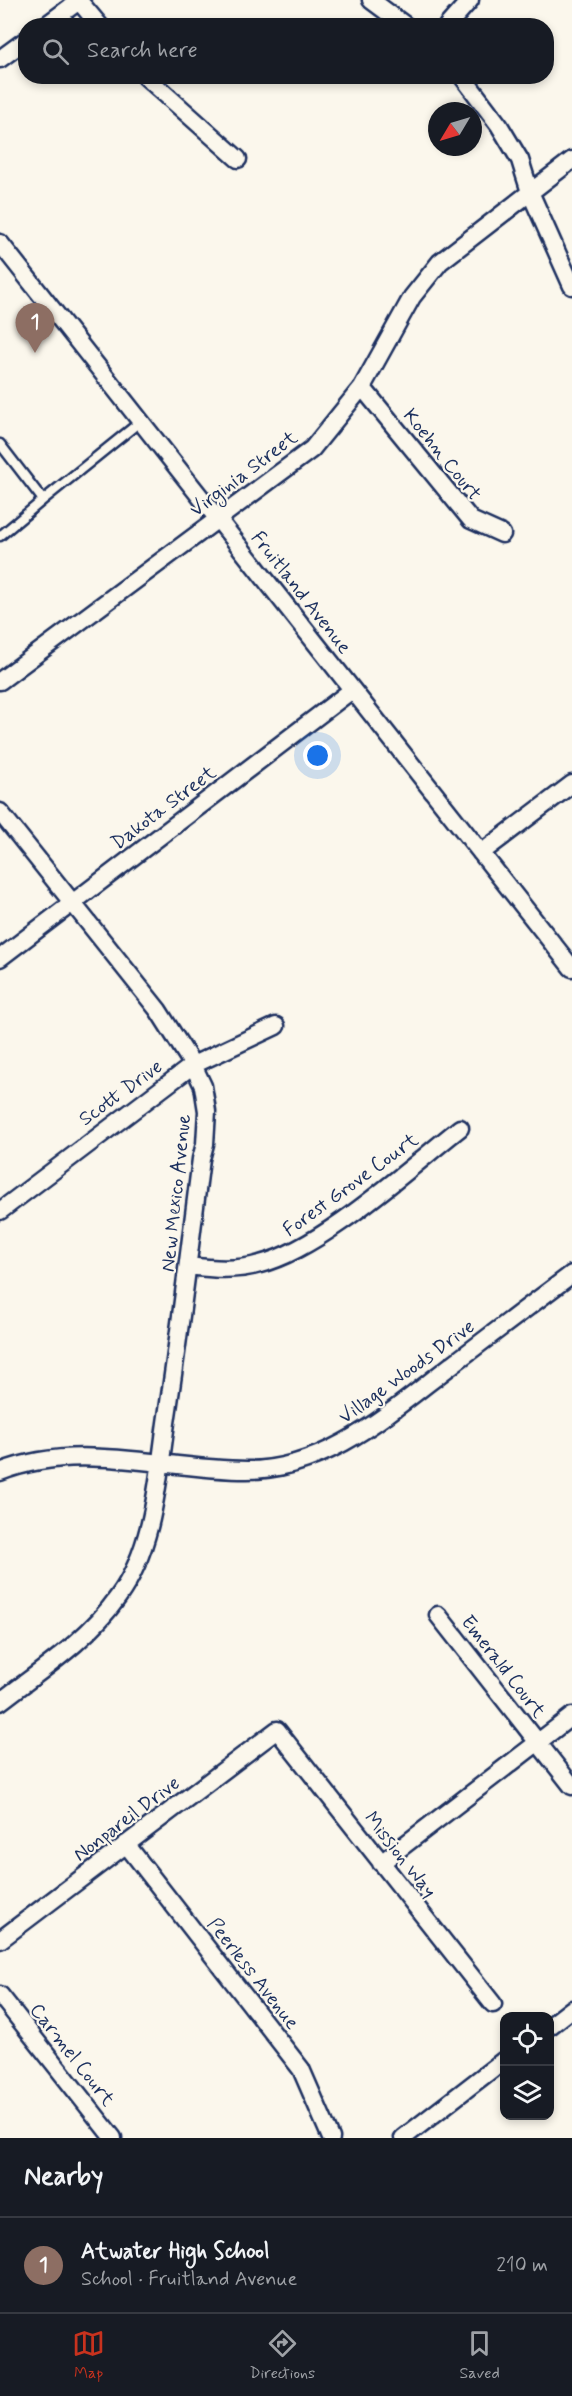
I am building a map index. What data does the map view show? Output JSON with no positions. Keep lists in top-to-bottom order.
{
  "streets": {
    "street": [
      "Koehn Court",
      "Virginia Street",
      "Fruitland Avenue",
      "Dakota Street",
      "Scott Drive",
      "Forest Grove Court",
      "New Mexico Avenue",
      "Village Woods Drive",
      "Emerald Court",
      "Nonpareil Drive",
      "Mission Way",
      "Peerless Avenue",
      "Carmel Court"
    ]
  },
  "crossings": [
    ["Koehn Court", "Virginia Street"],
    ["Virginia Street", "Fruitland Avenue"],
    ["Fruitland Avenue", "Dakota Street"],
    ["Dakota Street", "New Mexico Avenue"],
    ["Scott Drive", "New Mexico Avenue"],
    ["Forest Grove Court", "New Mexico Avenue"],
    ["New Mexico Avenue", "Village Woods Drive"],
    ["Nonpareil Drive", "Mission Way"],
    ["Nonpareil Drive", "Peerless Avenue"]
  ],
  "north": "bottom left",
  "page": {
    "search": "Search here",
    "pins": "1",
    "heading": "Nearby",
    "list": [
      {
        "mark": "1",
        "name": "Atwater High School",
        "note": "School · Fruitland Avenue",
        "value": "210 m"
      }
    ],
    "nav": ["Map", "Directions", "Saved"]
  }
}
